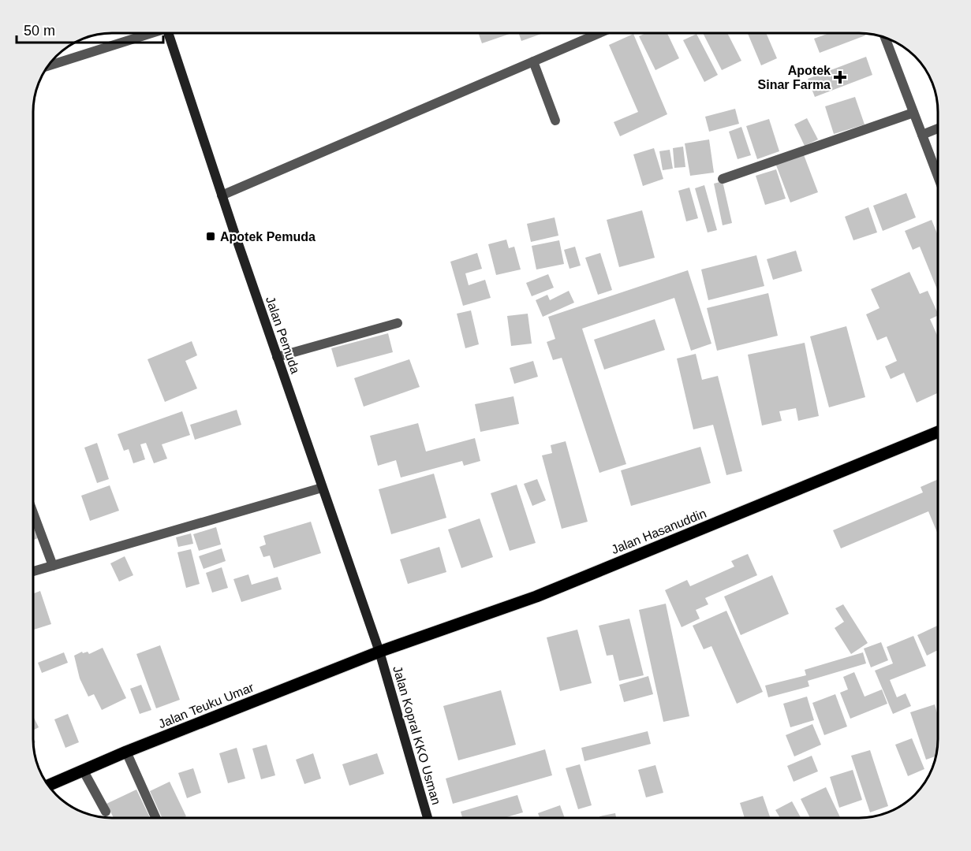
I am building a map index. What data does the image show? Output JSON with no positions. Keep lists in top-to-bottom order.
{
  "streets": {
    "main road": [
      "Jalan Pemuda",
      "Jalan Hasanuddin",
      "Jalan Teuku Umar",
      "Jalan Kopral KKO Usman"
    ]
  },
  "crossings": [
    ["Jalan Pemuda", "Jalan Hasanuddin"],
    ["Jalan Pemuda", "Jalan Teuku Umar"],
    ["Jalan Pemuda", "Jalan Kopral KKO Usman"],
    ["Jalan Hasanuddin", "Jalan Teuku Umar"],
    ["Jalan Hasanuddin", "Jalan Kopral KKO Usman"],
    ["Jalan Teuku Umar", "Jalan Kopral KKO Usman"]
  ],
  "places": {
    "health": ["Apotek Sinar Farma"],
    "transit": ["Apotek Pemuda"]
  },
  "scale_bar": "50 m"
}
